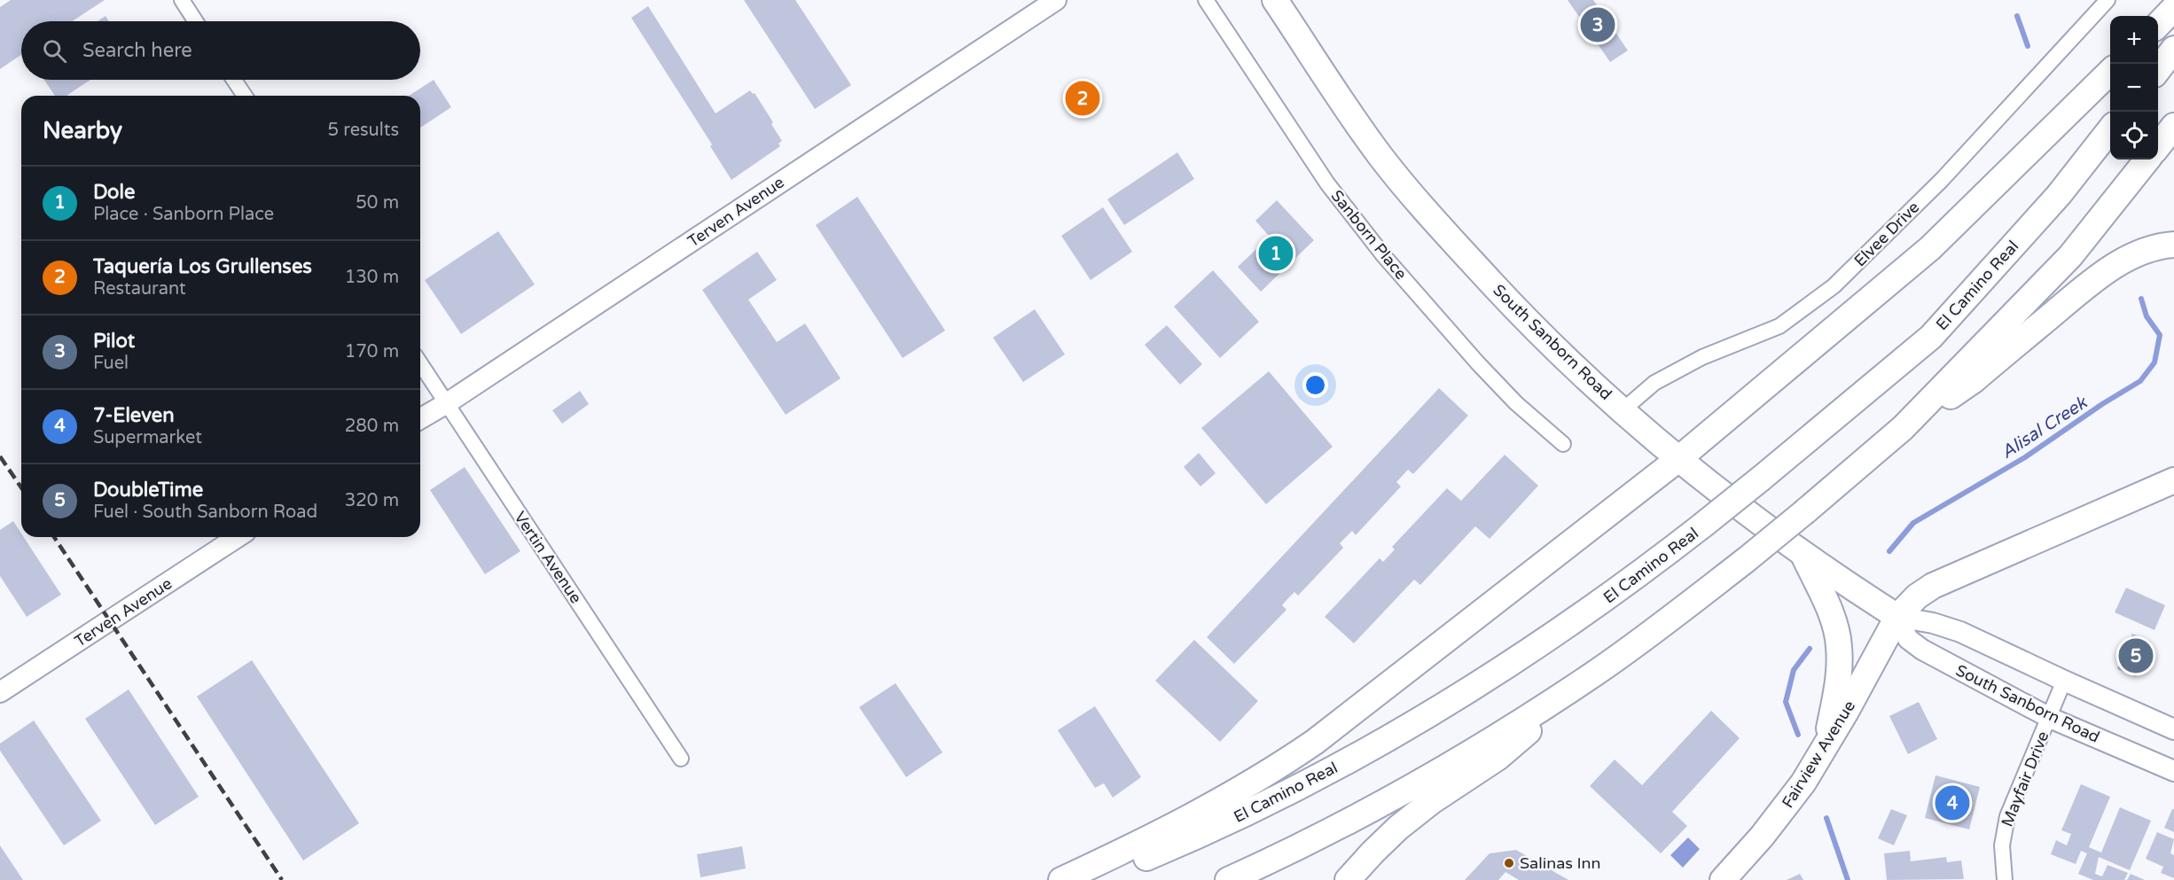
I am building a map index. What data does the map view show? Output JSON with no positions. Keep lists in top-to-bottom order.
{
  "streets": {
    "highway": ["El Camino Real", "South Sanborn Road", "Fairview Avenue"],
    "street": [
      "Terven Avenue",
      "Elvee Drive",
      "Sanborn Place",
      "Vertin Avenue",
      "Mayfair Drive"
    ]
  },
  "crossings": [
    ["Terven Avenue", "Vertin Avenue"],
    ["Elvee Drive", "South Sanborn Road"],
    ["South Sanborn Road", "Fairview Avenue"],
    ["South Sanborn Road", "Mayfair Drive"]
  ],
  "water": ["Alisal Creek"],
  "places": ["Salinas Inn"],
  "page": {
    "pins": [
      "3",
      "2",
      "1",
      "5",
      "4"
    ],
    "map_buttons": ["+", "−"],
    "search": "Search here",
    "heading": ["Nearby", "5 results"],
    "list": [
      {
        "mark": "1",
        "name": "Dole",
        "note": "Place · Sanborn Place",
        "value": "50 m"
      },
      {
        "mark": "2",
        "name": "Taquería Los Grullenses",
        "note": "Restaurant",
        "value": "130 m"
      },
      {
        "mark": "3",
        "name": "Pilot",
        "note": "Fuel",
        "value": "170 m"
      },
      {
        "mark": "4",
        "name": "7-Eleven",
        "note": "Supermarket",
        "value": "280 m"
      },
      {
        "mark": "5",
        "name": "DoubleTime",
        "note": "Fuel · South Sanborn Road",
        "value": "320 m"
      }
    ]
  }
}
